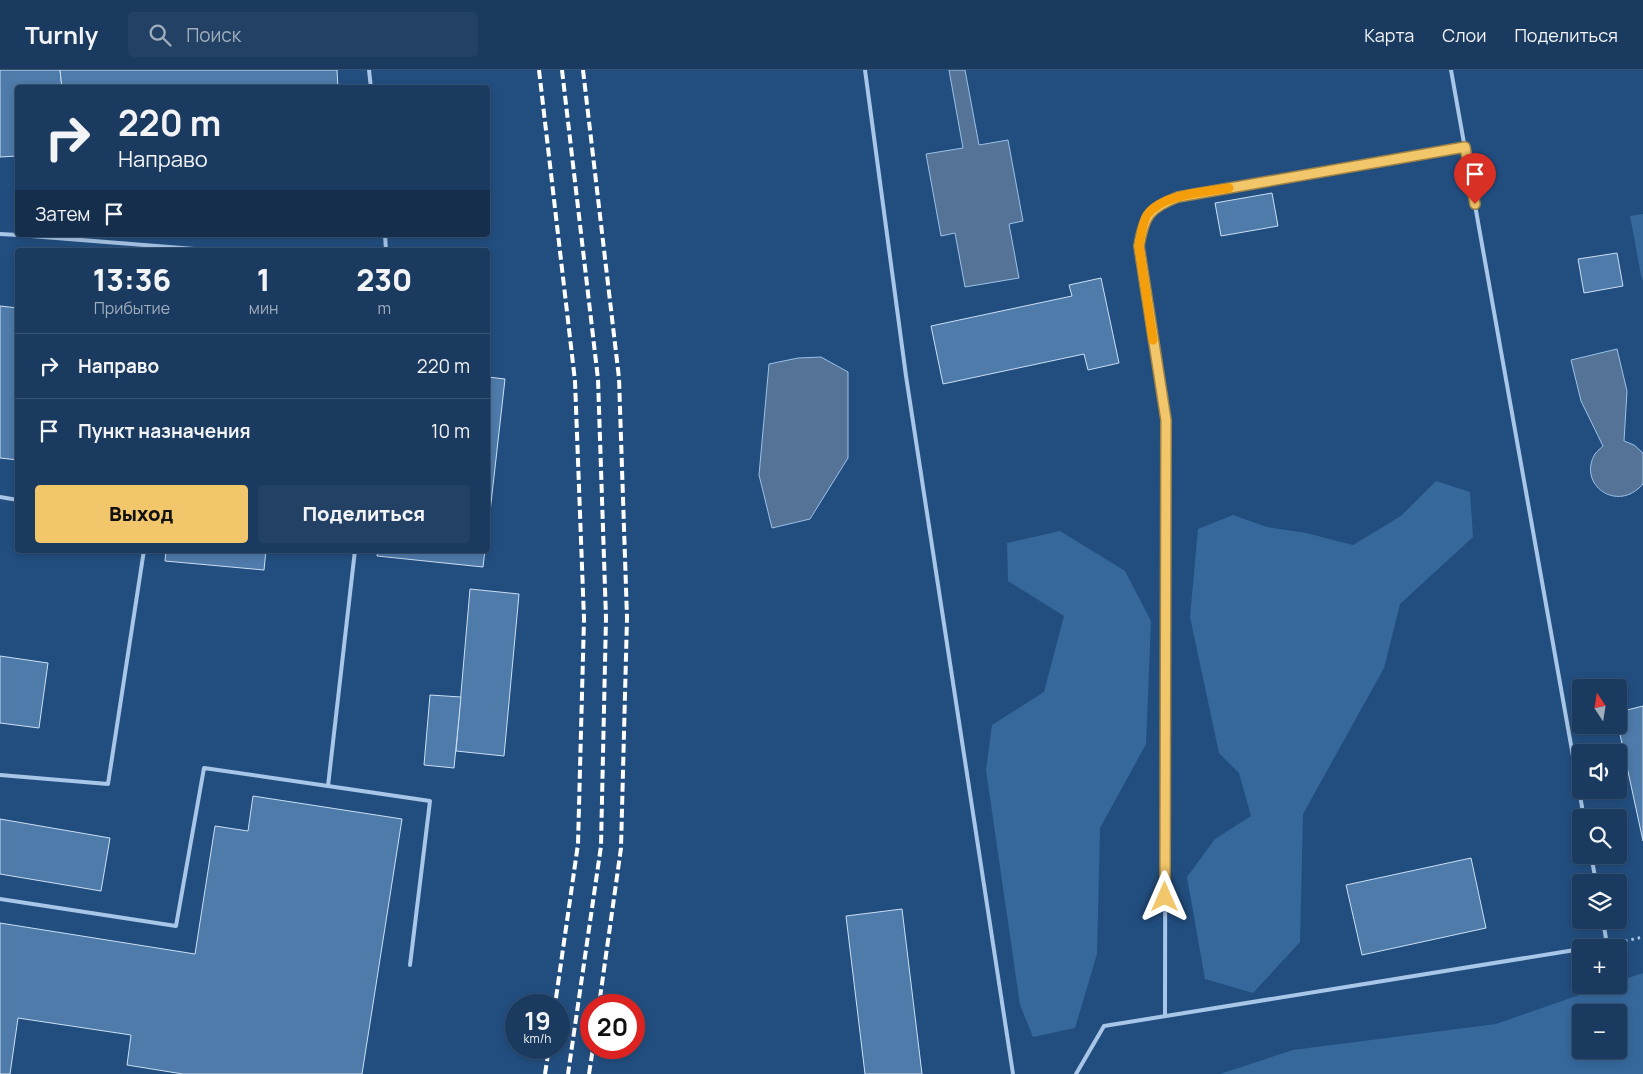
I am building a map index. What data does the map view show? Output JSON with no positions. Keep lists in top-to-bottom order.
{
  "north": "top",
  "page": {
    "header": "Turnly",
    "search": "Поиск",
    "nav": ["Карта", "Слои", "Поделиться"],
    "turn": ["220 m", "Направо"],
    "then": "Затем",
    "eta": [
      "13:36",
      "Прибытие",
      "1",
      "мин",
      "230",
      "m"
    ],
    "list": [
      {
        "name": "Направо",
        "value": "220 m"
      },
      {
        "name": "Пункт назначения",
        "value": "10 m"
      }
    ],
    "buttons": ["Выход", "Поделиться"],
    "map_buttons": ["+", "−"],
    "speed": "19 km/h",
    "limit": "20"
  }
}
